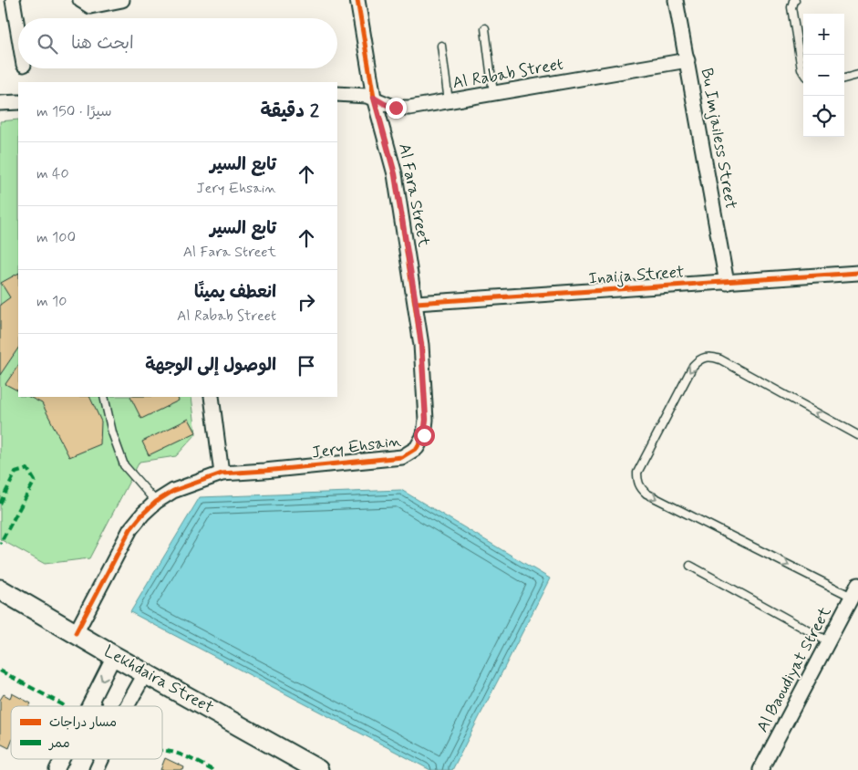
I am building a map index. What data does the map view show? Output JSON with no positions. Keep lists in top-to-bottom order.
{
  "streets": {
    "street": [
      "Al Rabab Street",
      "Bu Imjailess Street",
      "Al Fara Street",
      "Inaija Street",
      "Jery Ehsain",
      "Al Baoudiyat Street",
      "Lekhdaira Street"
    ]
  },
  "crossings": [
    ["Al Rabab Street", "Bu Imjailess Street"],
    ["Al Rabab Street", "Al Fara Street"],
    ["Bu Imjailess Street", "Inaija Street"],
    ["Al Fara Street", "Inaija Street"],
    ["Al Fara Street", "Jery Ehsain"],
    ["Jery Ehsain", "Lekhdaira Street"]
  ],
  "legend": ["مسار دراجات", "ممر"],
  "page": {
    "map_buttons": ["+", "−"],
    "search": "ابحث هنا",
    "heading": ["2 دقيقة", "سيرًا · 150 m"],
    "list": [
      ["تابع السير", "Jery Ehsain", "40 m"],
      ["تابع السير", "Al Fara Street", "100 m"],
      ["انعطف يمينًا", "Al Rabab Street", "10 m"],
      "الوصول إلى الوجهة"
    ]
  }
}
